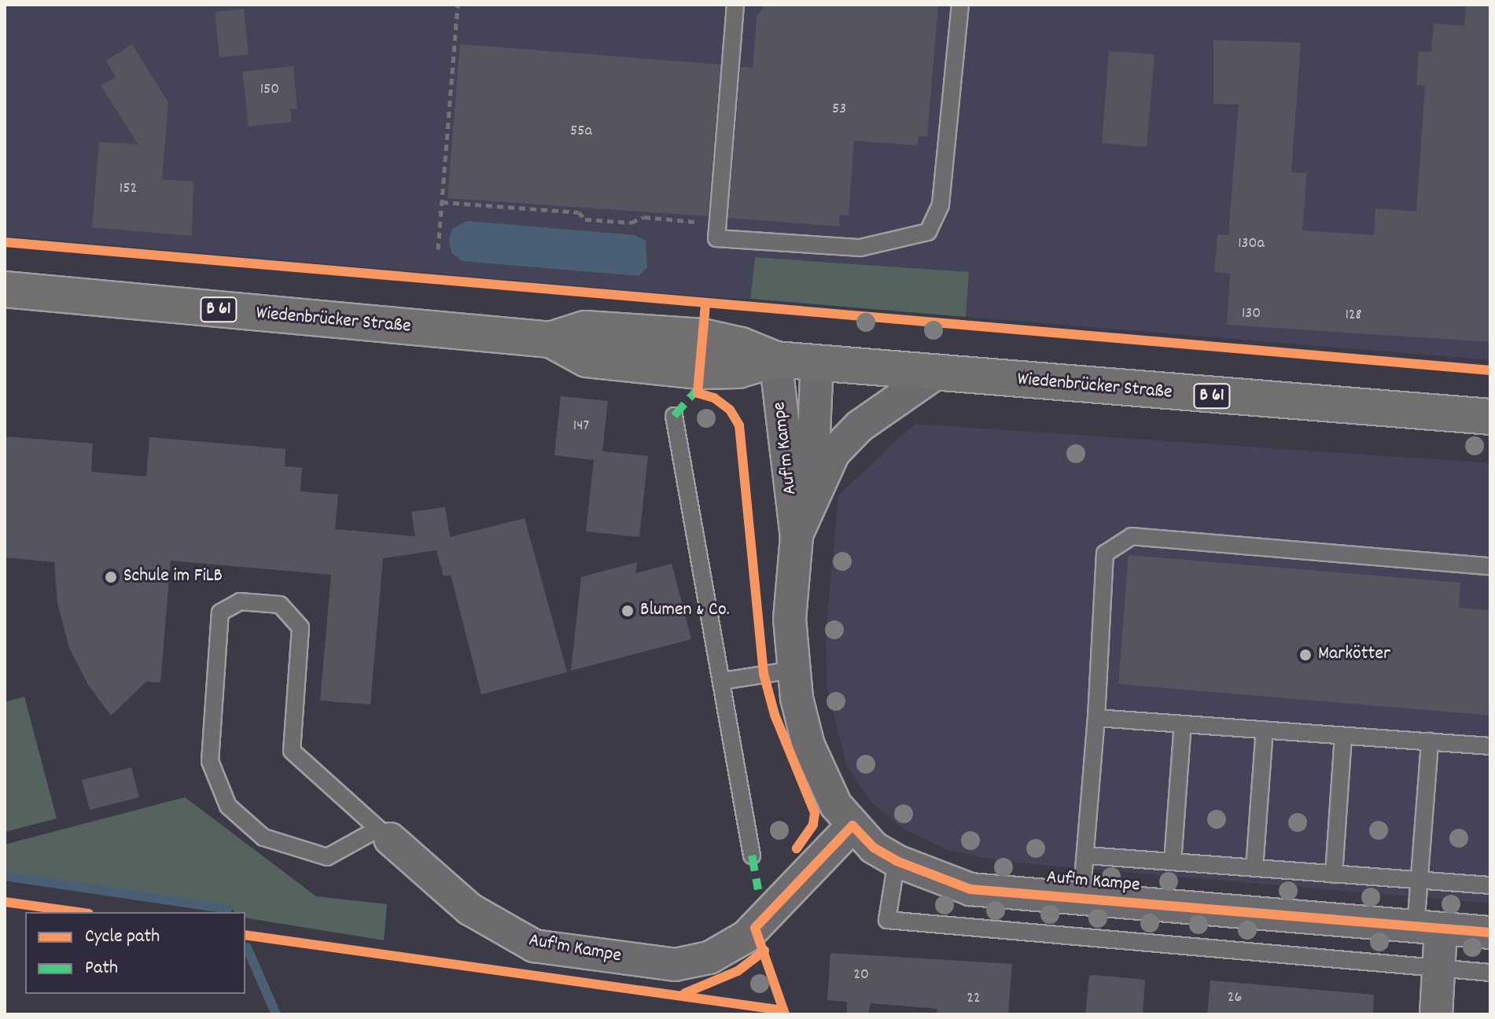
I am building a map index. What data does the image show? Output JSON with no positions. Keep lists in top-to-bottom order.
{
  "streets": {
    "main road": ["B 61", "Wiedenbrücker Straße"],
    "street": ["Auf'm Kampe"]
  },
  "crossings": [
    ["Wiedenbrücker Straße", "Auf'm Kampe"]
  ],
  "places": ["Schule im FiLB", "Blumen & Co.", "Markötter"],
  "house_numbers": [
    "150",
    "53",
    "55a",
    "152",
    "130a",
    "130",
    "128",
    "147",
    "20",
    "26",
    "22"
  ],
  "legend": ["Cycle path", "Path"]
}
